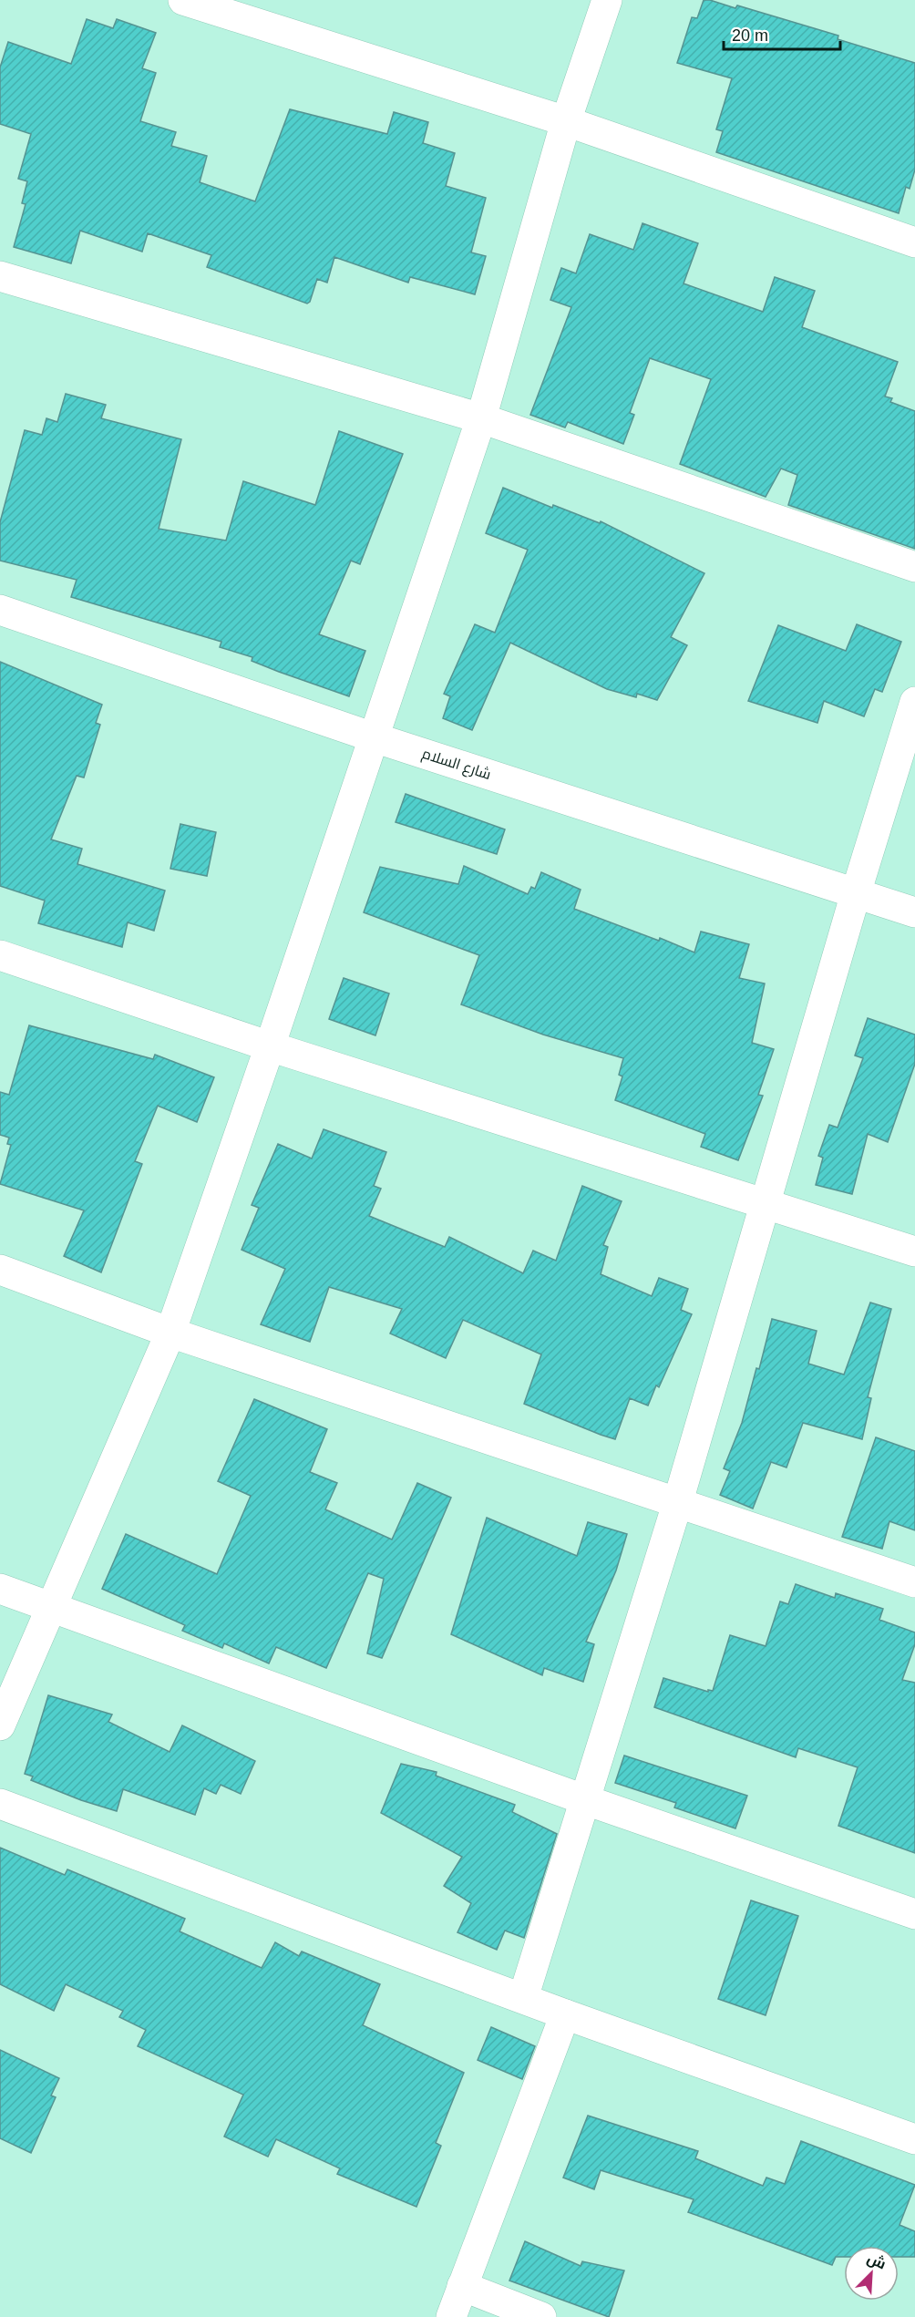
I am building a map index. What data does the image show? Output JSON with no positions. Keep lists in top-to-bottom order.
{
  "streets": {
    "street": ["شارع السلام"]
  },
  "scale_bar": "20 m",
  "north": "top right"
}
